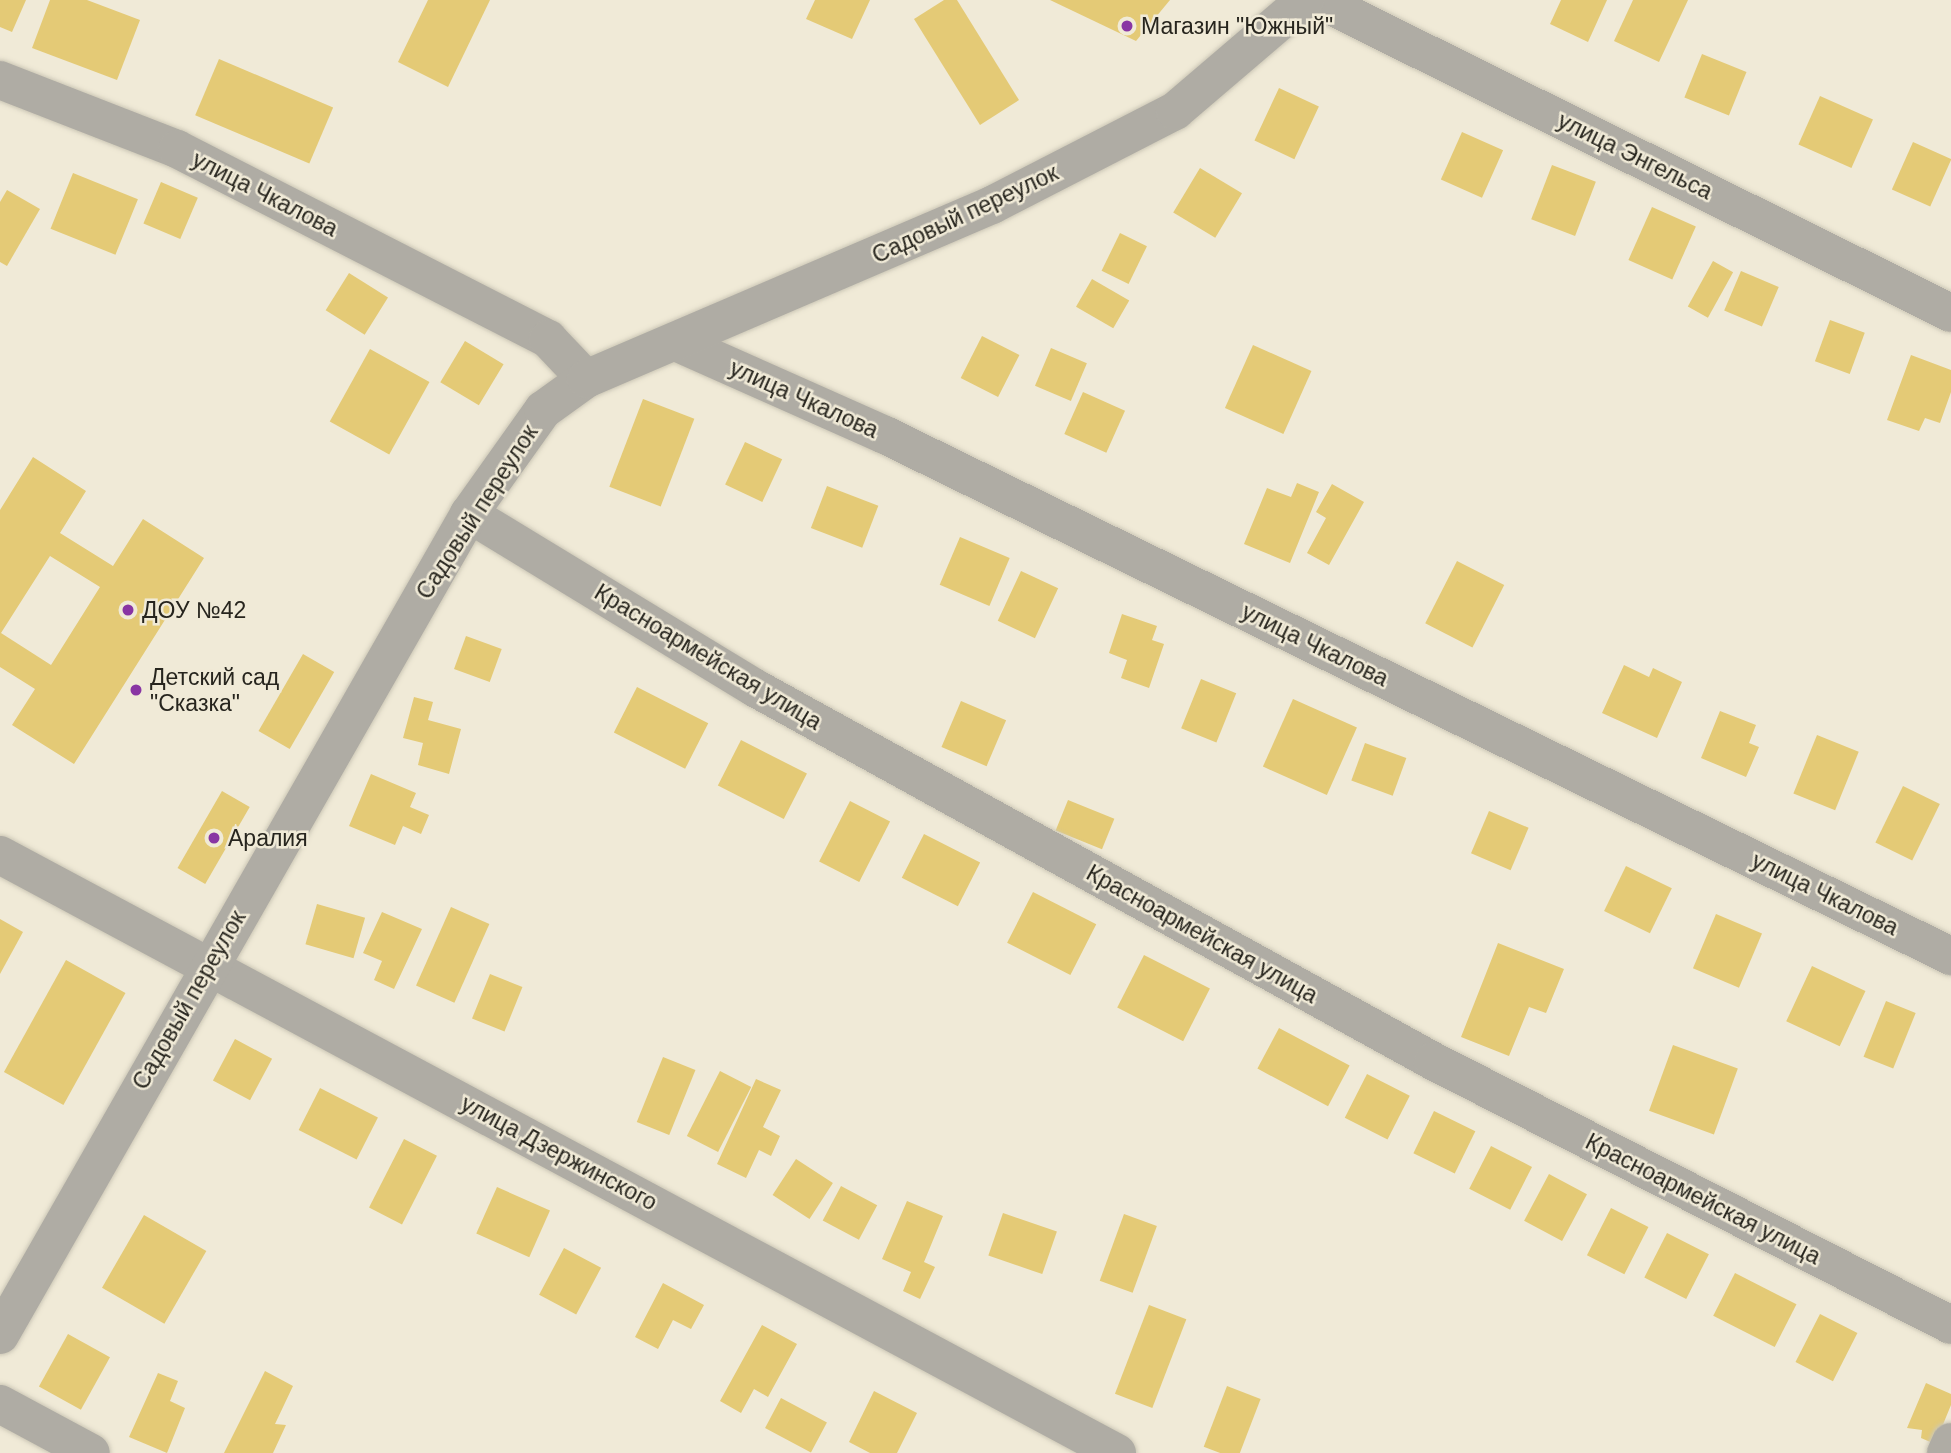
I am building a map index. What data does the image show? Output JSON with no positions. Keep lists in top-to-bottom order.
{
  "streets": {
    "street": [
      "улица Энгельса",
      "улица Чкалова",
      "Садовый переулок",
      "Красноармейская улица",
      "улица Дзержинского"
    ]
  },
  "crossings": [
    ["улица Чкалова", "Садовый переулок"],
    ["Садовый переулок", "Красноармейская улица"],
    ["Садовый переулок", "улица Дзержинского"]
  ],
  "places": [
    "Магазин \"Южный\"",
    "ДОУ №42",
    "Детский сад \"Сказка\"",
    "Аралия"
  ]
}
